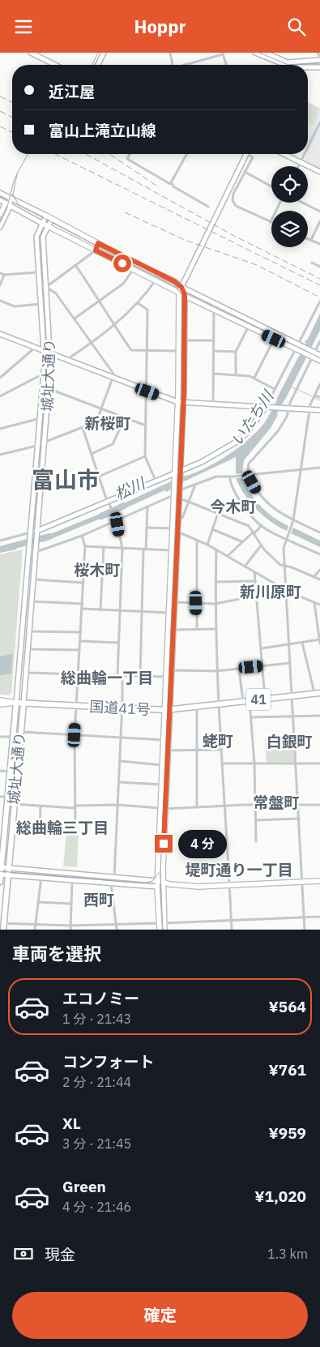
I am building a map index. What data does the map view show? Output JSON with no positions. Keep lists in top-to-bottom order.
{
  "streets": {
    "highway": ["城址大通り", "41", "国道41号"]
  },
  "crossings": [
    ["城址大通り", "国道41号"]
  ],
  "districts": [
    "新桜町",
    "富山市",
    "今木町",
    "桜木町",
    "新川原町",
    "総曲輪一丁目",
    "蛯町",
    "白銀町",
    "常盤町",
    "総曲輪三丁目",
    "堤町通り一丁目",
    "西町"
  ],
  "water": ["いたち川", "松川"],
  "page": {
    "header": "Hoppr",
    "banner": ["近江屋", "富山上滝立山線"],
    "bubble": "4 分",
    "heading": "車両を選択",
    "list": [
      {
        "name": "エコノミー",
        "note": "1 分 · 21:43",
        "value": "¥564"
      },
      {
        "name": "コンフォート",
        "note": "2 分 · 21:44",
        "value": "¥761"
      },
      {
        "name": "XL",
        "note": "3 分 · 21:45",
        "value": "¥959"
      },
      {
        "name": "Green",
        "note": "4 分 · 21:46",
        "value": "¥1,020"
      }
    ],
    "pay": ["現金", "1.3 km"],
    "buttons": "確定"
  }
}
